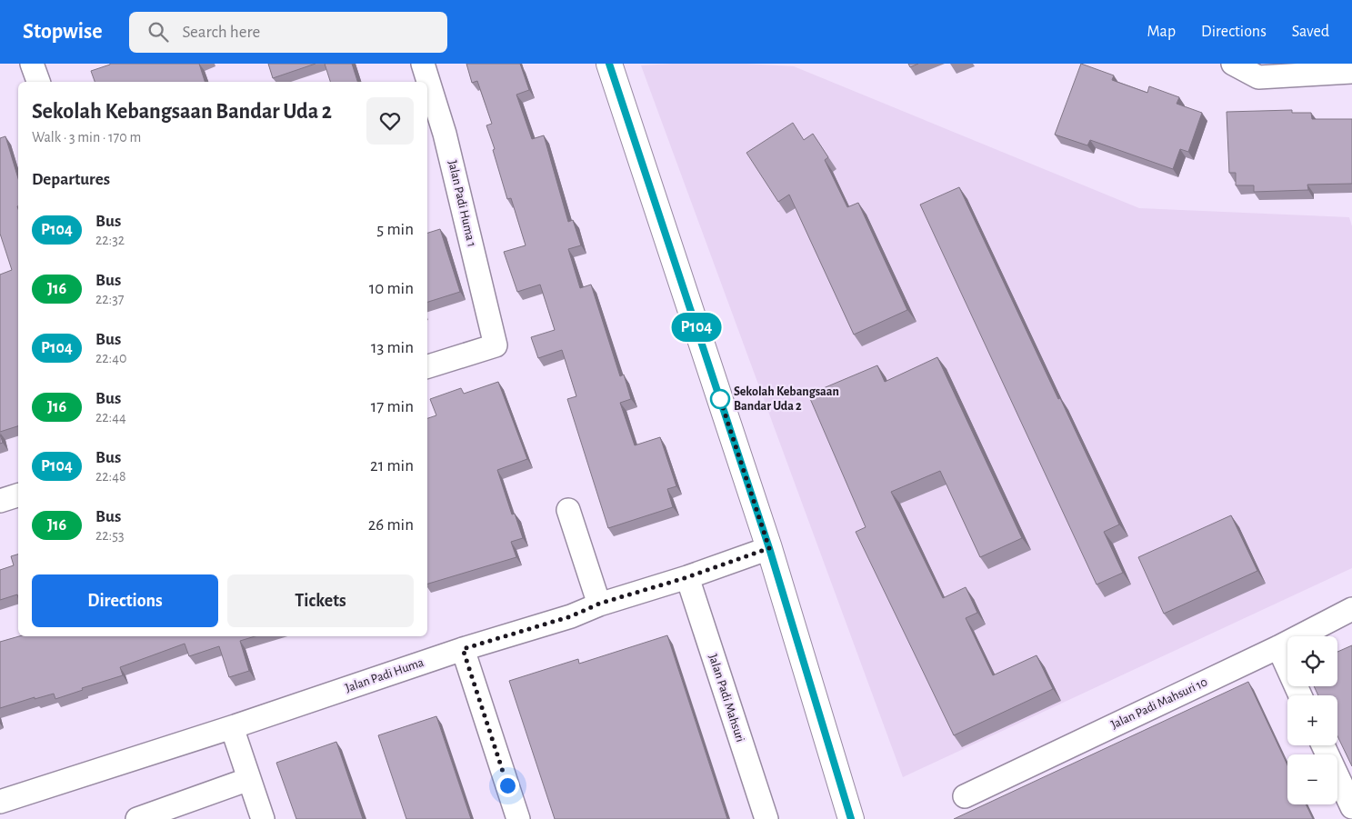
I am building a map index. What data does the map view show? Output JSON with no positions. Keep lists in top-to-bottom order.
{
  "streets": {
    "street": [
      "Jalan Padi Huma 1",
      "Jalan Padi Huma",
      "Jalan Padi Mahsuri",
      "Jalan Padi Mahsuri 10"
    ]
  },
  "crossings": [
    ["Jalan Padi Huma", "Jalan Padi Mahsuri"]
  ],
  "places": ["Sekolah Kebangsaan Bandar Uda 2"],
  "lines": ["bus line P104"],
  "page": {
    "header": "Stopwise",
    "search": "Search here",
    "nav": ["Map", "Directions", "Saved"],
    "on_map": "P104",
    "heading": [
      ["Sekolah Kebangsaan Bandar Uda 2", "Walk · 3 min · 170 m"],
      "Departures"
    ],
    "list": [
      {
        "mark": "P104",
        "name": "Bus",
        "note": "22:32",
        "value": "5 min"
      },
      {
        "mark": "J16",
        "name": "Bus",
        "note": "22:37",
        "value": "10 min"
      },
      {
        "mark": "P104",
        "name": "Bus",
        "note": "22:40",
        "value": "13 min"
      },
      {
        "mark": "J16",
        "name": "Bus",
        "note": "22:44",
        "value": "17 min"
      },
      {
        "mark": "P104",
        "name": "Bus",
        "note": "22:48",
        "value": "21 min"
      },
      {
        "mark": "J16",
        "name": "Bus",
        "note": "22:53",
        "value": "26 min"
      }
    ],
    "buttons": ["Directions", "Tickets"],
    "map_buttons": ["+", "−"]
  }
}
